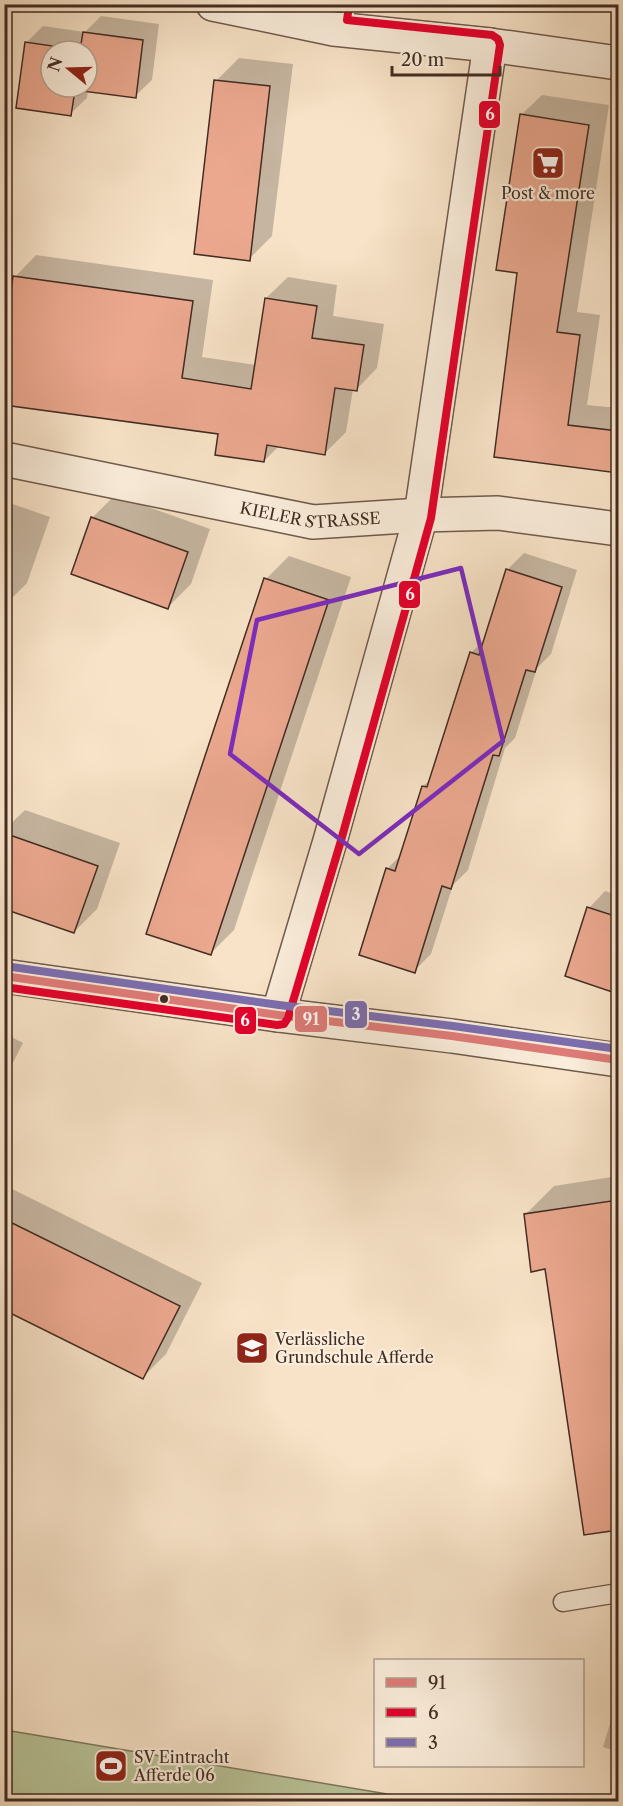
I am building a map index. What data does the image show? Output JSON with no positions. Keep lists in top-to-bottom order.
{
  "streets": {
    "street": ["KIELER STRASSE"]
  },
  "places": {
    "supermarket": ["Post & more"],
    "school or university": ["Verlässliche Grundschule Afferde"],
    "sports": ["SV Eintracht Afferde 06"]
  },
  "lines": ["transit line 6", "transit line 3", "transit line 91"],
  "legend": ["91", "6", "3"],
  "scale_bar": "20 m",
  "north": "left"
}
